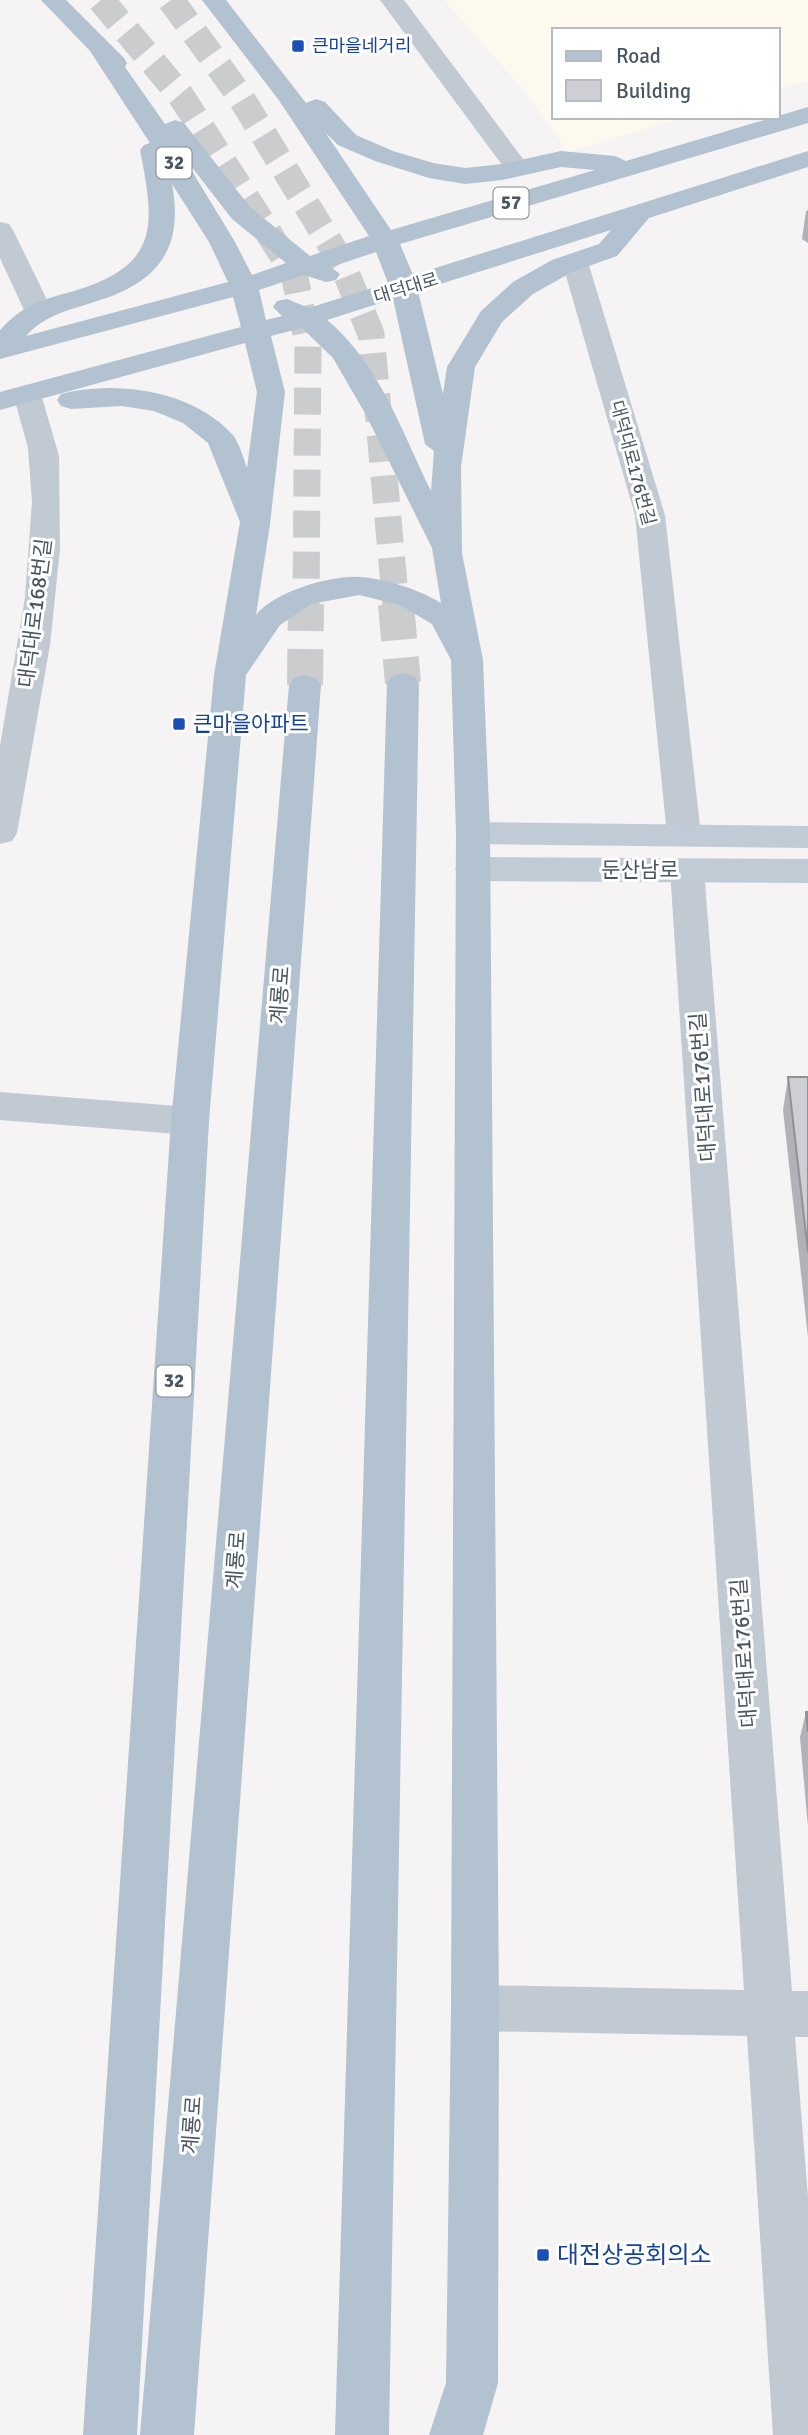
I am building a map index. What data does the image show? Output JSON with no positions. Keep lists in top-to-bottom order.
{
  "streets": {
    "main road": [
      "32",
      "57",
      "대덕대로",
      "계룡로"
    ],
    "street": ["대덕대로176번길", "대덕대로168번길", "둔산남로"]
  },
  "crossings": [
    ["32", "57"],
    ["32", "대덕대로"],
    ["대덕대로", "대덕대로168번길"],
    ["대덕대로176번길", "둔산남로"]
  ],
  "places": {
    "transit": ["큰마을네거리", "큰마을아파트", "대전상공회의소"]
  },
  "legend": ["Road", "Building"]
}
